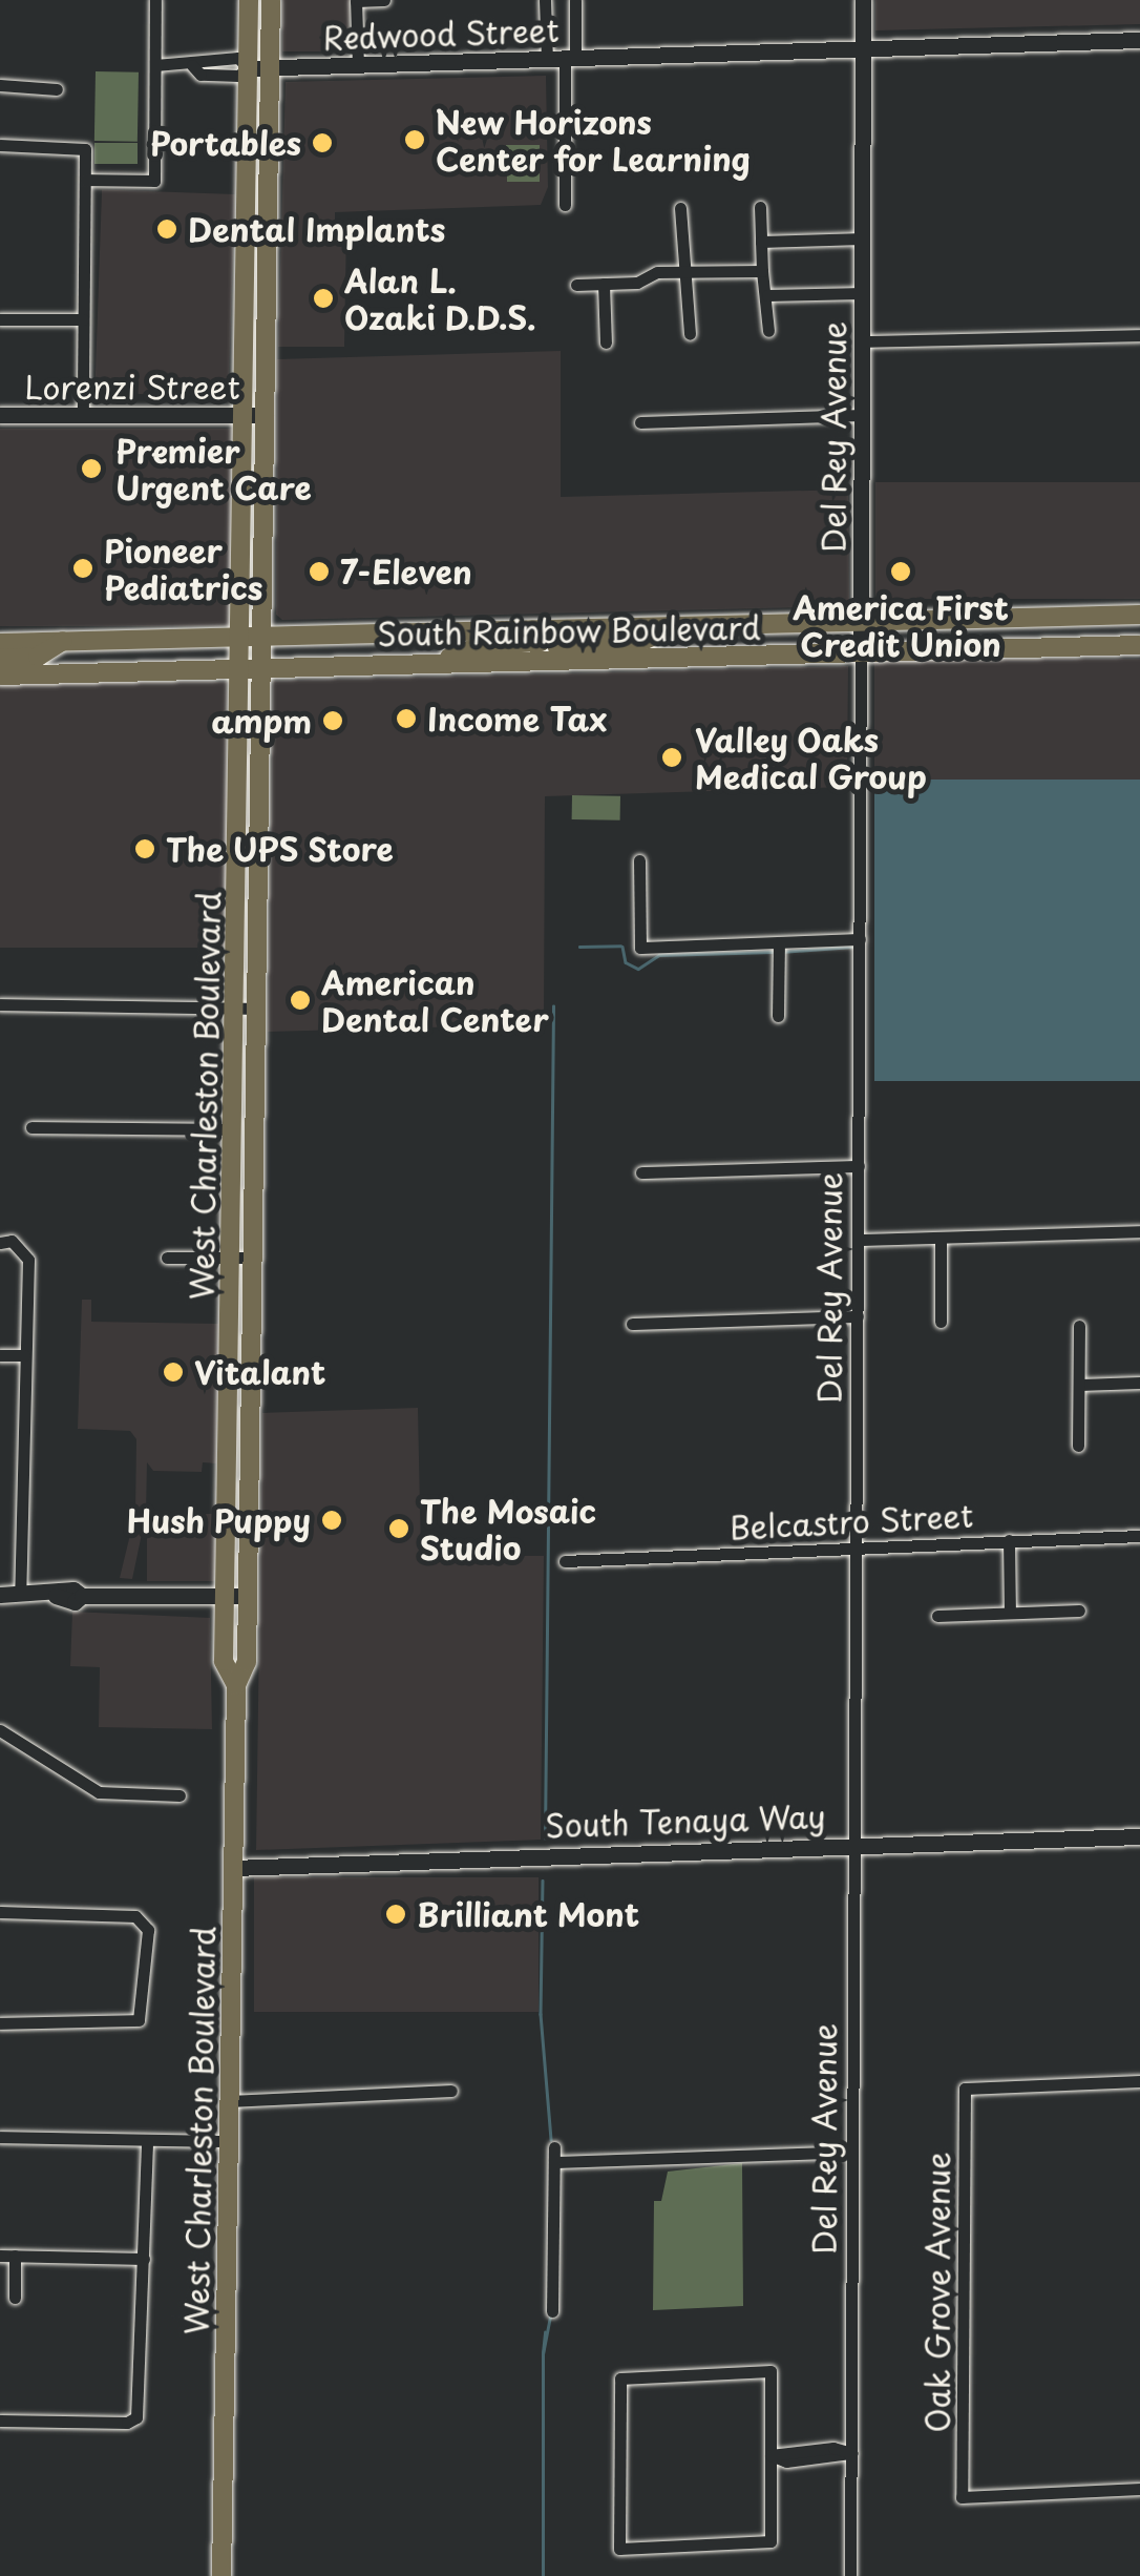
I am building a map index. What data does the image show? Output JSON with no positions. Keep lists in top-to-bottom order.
{
  "streets": {
    "main road": ["South Rainbow Boulevard", "West Charleston Boulevard"],
    "street": [
      "Redwood Street",
      "Lorenzi Street",
      "Del Rey Avenue",
      "Belcastro Street",
      "South Tenaya Way",
      "Oak Grove Avenue"
    ]
  },
  "crossings": [
    ["Redwood Street", "Del Rey Avenue"],
    ["Redwood Street", "West Charleston Boulevard"],
    ["Lorenzi Street", "West Charleston Boulevard"],
    ["Del Rey Avenue", "South Rainbow Boulevard"],
    ["Del Rey Avenue", "Belcastro Street"],
    ["Del Rey Avenue", "South Tenaya Way"],
    ["South Rainbow Boulevard", "West Charleston Boulevard"],
    ["West Charleston Boulevard", "South Tenaya Way"]
  ],
  "places": [
    "New Horizons Center for Learning",
    "Portables",
    "Dental Implants",
    "Alan L. Ozaki D.D.S.",
    "Premier Urgent Care",
    "Pioneer Pediatrics",
    "7-Eleven",
    "America First Credit Union",
    "Income Tax",
    "ampm",
    "Valley Oaks Medical Group",
    "The UPS Store",
    "American Dental Center",
    "Vitalant",
    "Hush Puppy",
    "The Mosaic Studio",
    "Brilliant Mont"
  ]
}
